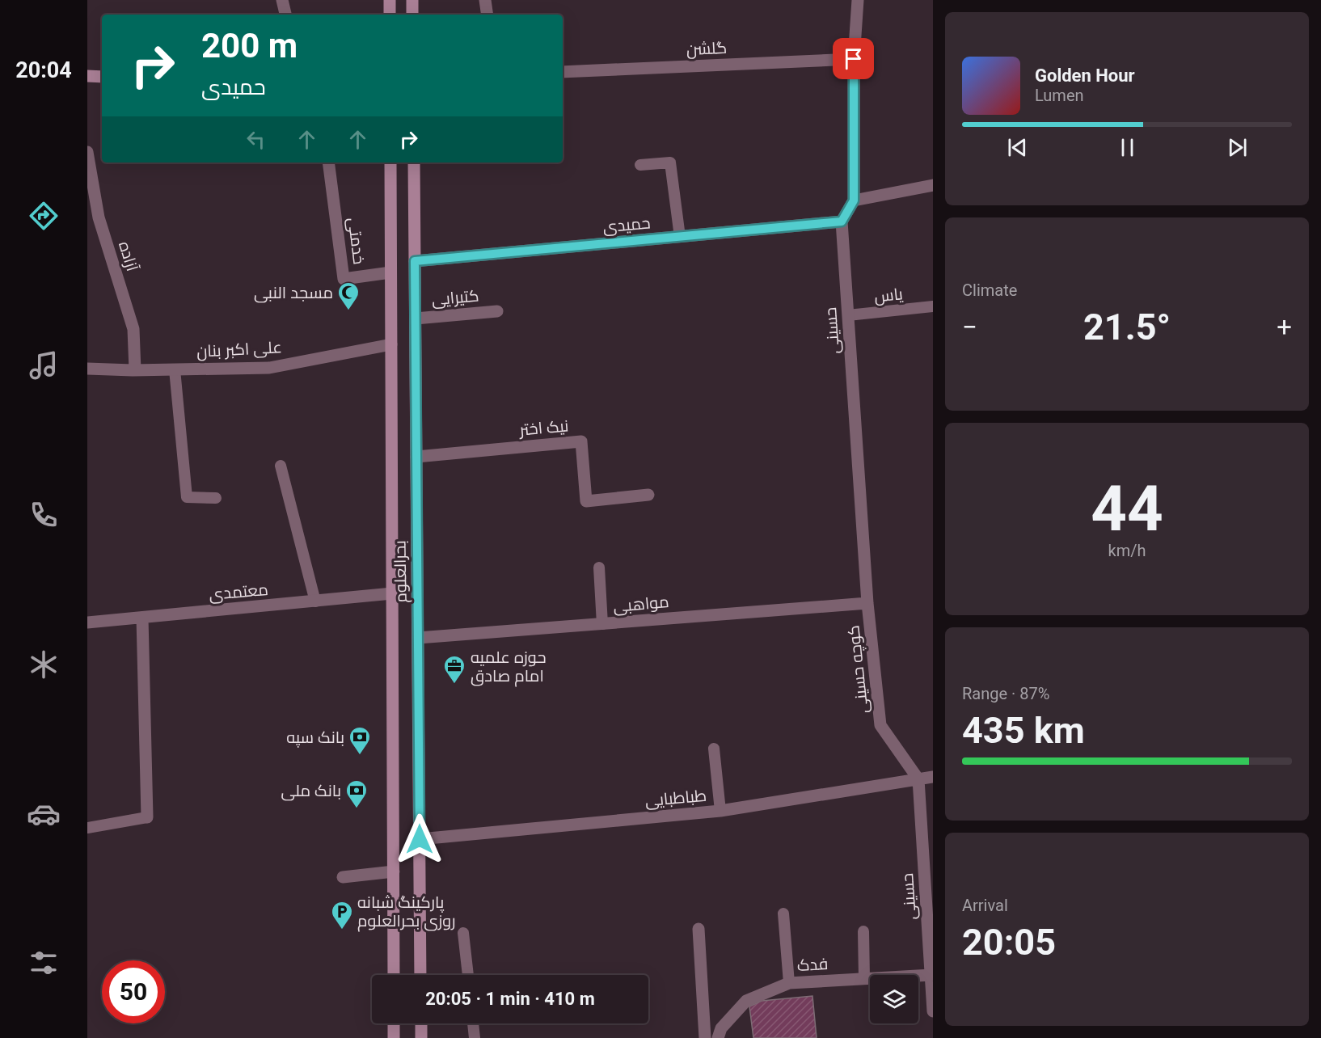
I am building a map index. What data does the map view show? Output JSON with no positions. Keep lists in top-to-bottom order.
{
  "streets": {
    "main road": ["بحرالعلوم"],
    "street": [
      "گلشن",
      "حمیدی",
      "خدمتی",
      "آزاده",
      "کتیرایی",
      "حسینی",
      "علی اکبر بنان",
      "نیک اختر",
      "معتمدی",
      "مواهبی",
      "کوچه حسینی",
      "طباطبایی",
      "فدک"
    ],
    "lane": ["یاس"]
  },
  "crossings": [
    ["حمیدی", "حسینی"],
    ["حمیدی", "بحرالعلوم"],
    ["خدمتی", "بحرالعلوم"],
    ["آزاده", "علی اکبر بنان"],
    ["یاس", "حسینی"],
    ["کتیرایی", "بحرالعلوم"],
    ["حسینی", "مواهبی"],
    ["حسینی", "کوچه حسینی"],
    ["حسینی", "طباطبایی"],
    ["حسینی", "فدک"],
    ["علی اکبر بنان", "بحرالعلوم"],
    ["نیک اختر", "بحرالعلوم"],
    ["بحرالعلوم", "معتمدی"],
    ["بحرالعلوم", "مواهبی"],
    ["بحرالعلوم", "طباطبایی"],
    ["مواهبی", "کوچه حسینی"],
    ["کوچه حسینی", "طباطبایی"]
  ],
  "places": {
    "mosque": ["مسجد النبی"],
    "office": ["حوزه علمیه امام صادق"],
    "bank": ["بانک سپه", "بانک ملی"],
    "parking": ["پارکینگ شبانه روزی بحرالعلوم"]
  },
  "page": {
    "tabs": "20:04",
    "turn": ["200 m", "حمیدی"],
    "song": ["Golden Hour", "Lumen"],
    "tile": [
      "Climate",
      ["44", "km/h"],
      ["Range · 87%", "435 km"],
      ["Arrival", "20:05"]
    ],
    "heat": ["−", "21.5°", "+"],
    "limit": "50",
    "trip": "20:05 · 1 min · 410 m"
  }
}
